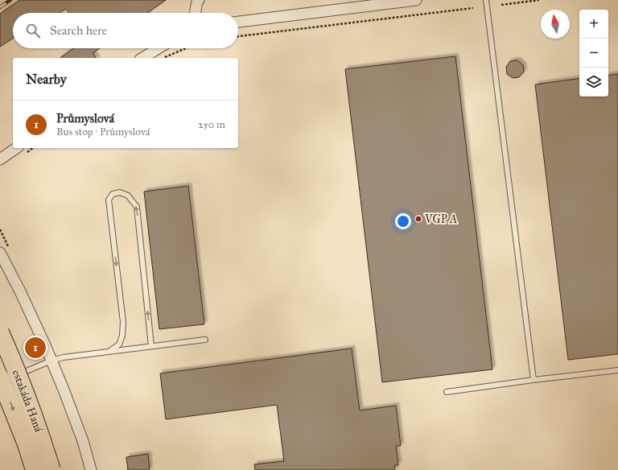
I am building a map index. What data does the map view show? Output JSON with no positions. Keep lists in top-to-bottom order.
{
  "streets": {
    "highway": ["estakáda Haná"]
  },
  "places": ["VGP A"],
  "north": "top",
  "page": {
    "map_buttons": ["+", "−"],
    "search": "Search here",
    "heading": "Nearby",
    "list": [
      {
        "mark": "1",
        "name": "Průmyslová",
        "note": "Bus stop · Průmyslová",
        "value": "250 m"
      }
    ],
    "pins": "1"
  }
}
